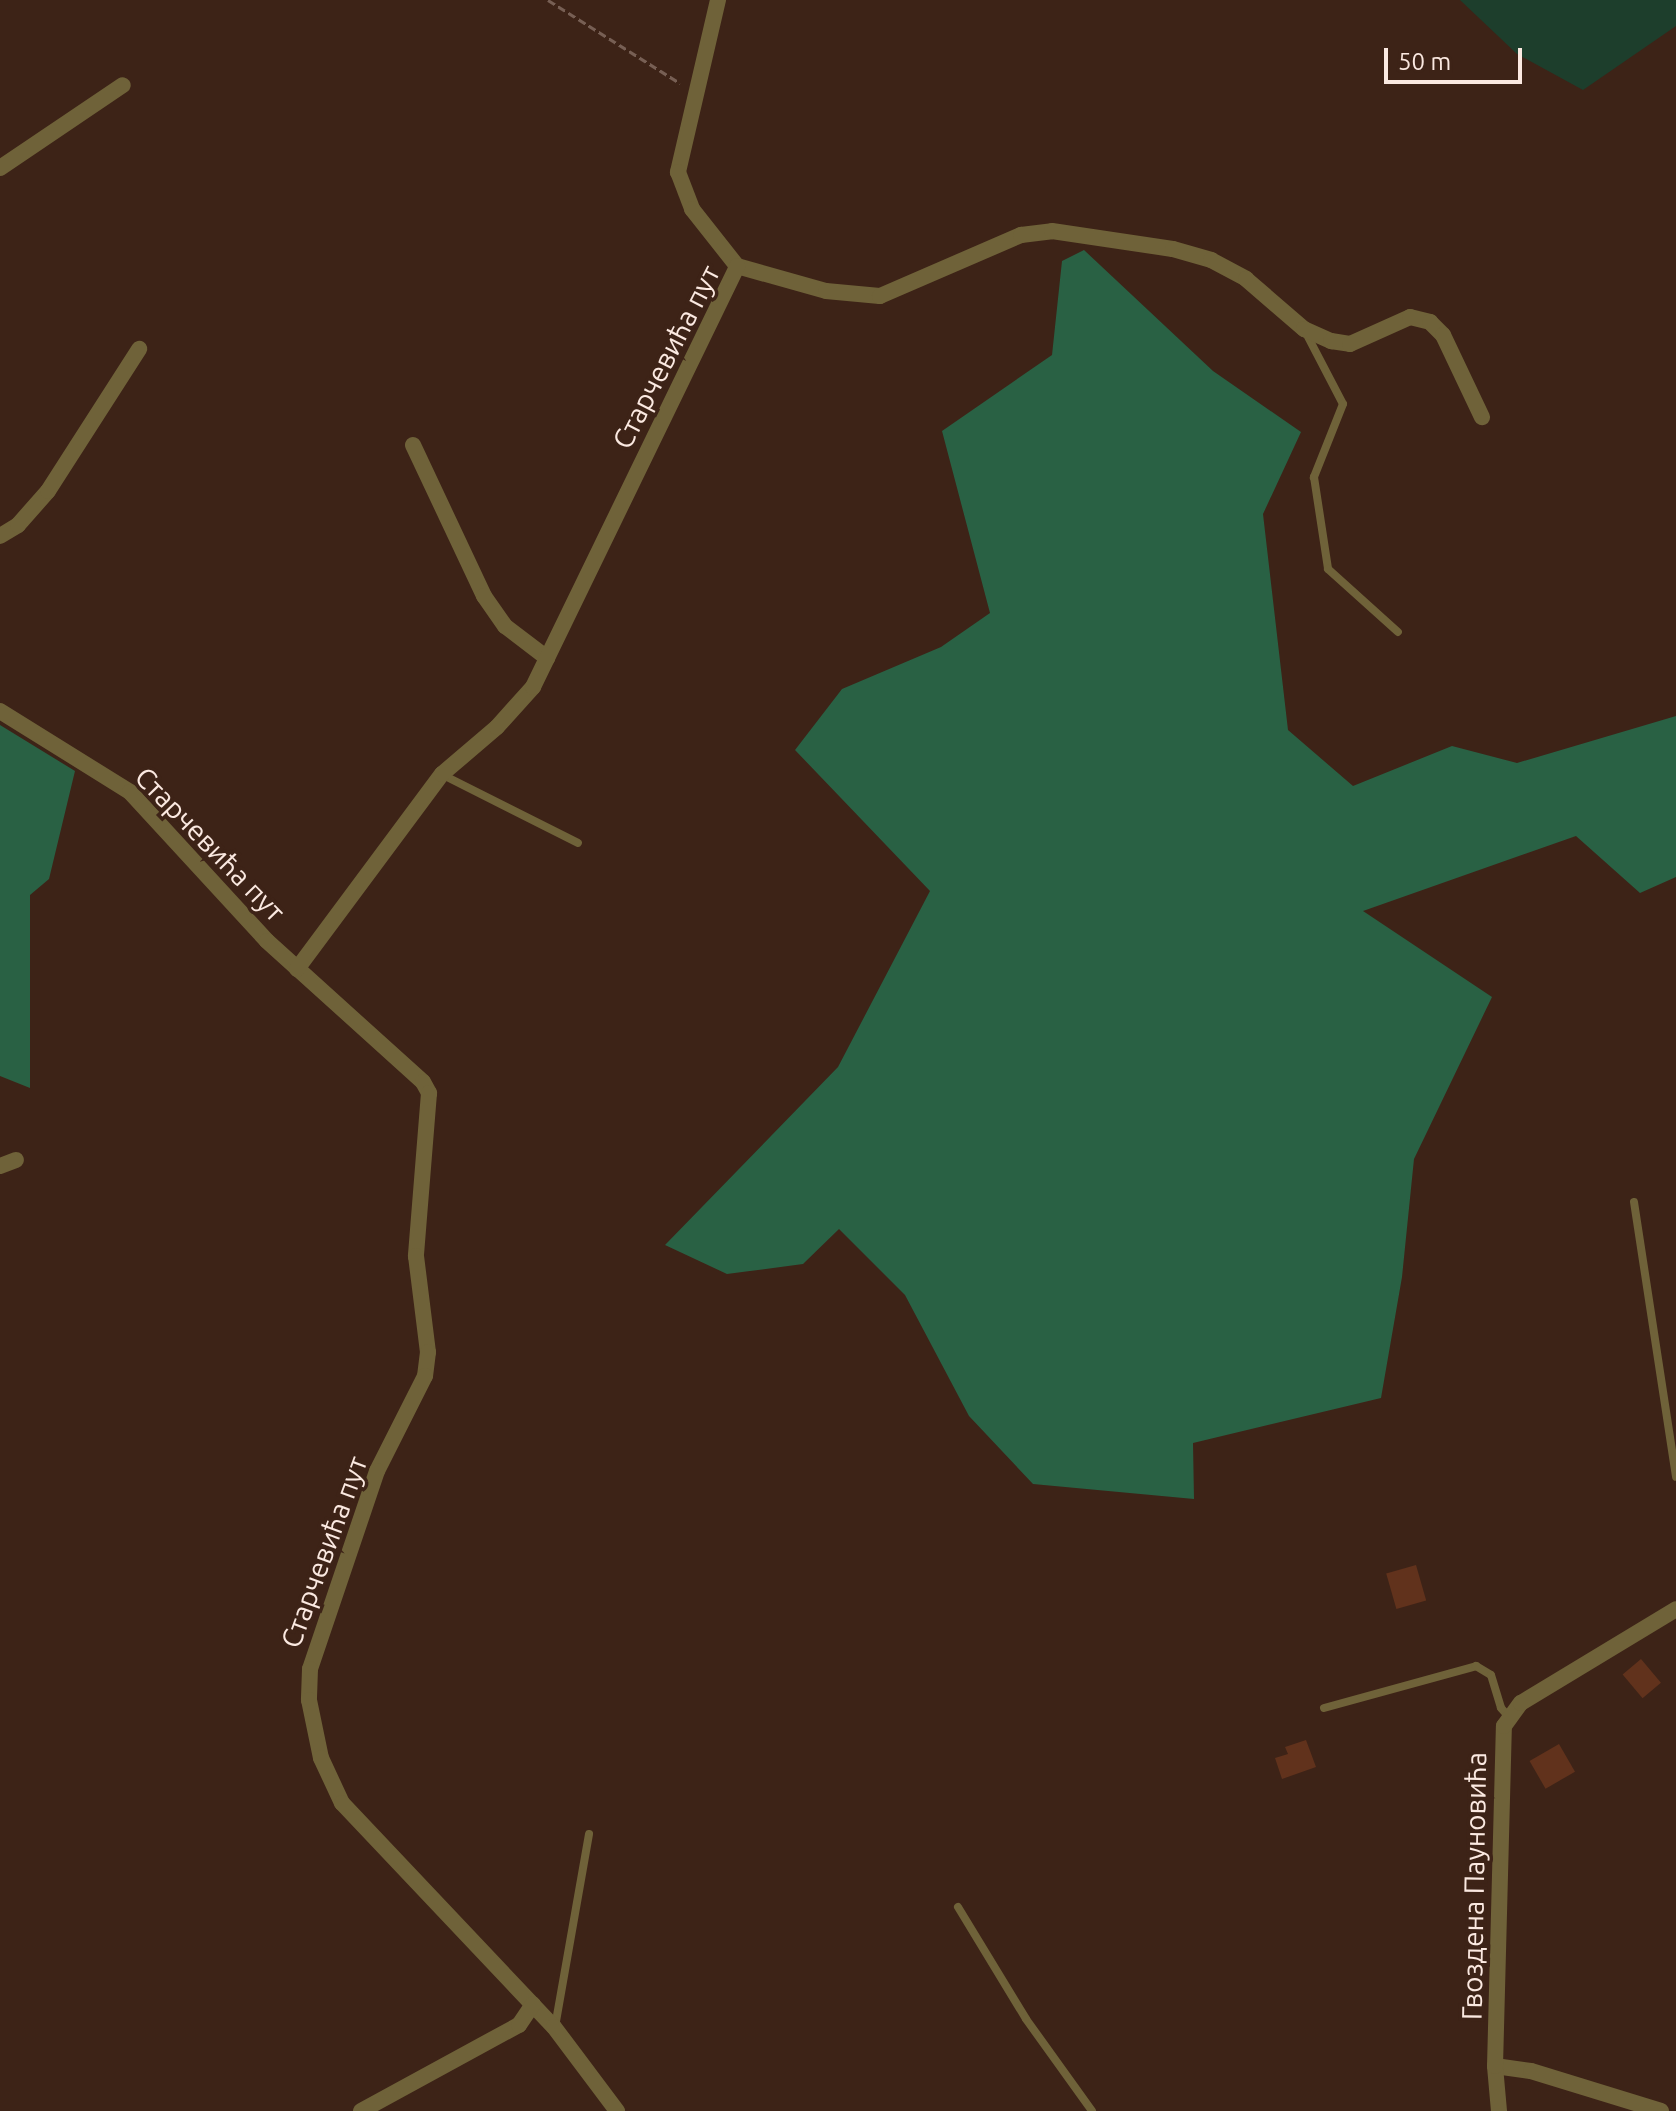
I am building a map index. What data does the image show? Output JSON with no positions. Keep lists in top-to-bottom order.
{
  "streets": {
    "street": ["Старчевића пут", "Гвоздена Пауновића"]
  },
  "scale_bar": "50 m"
}
